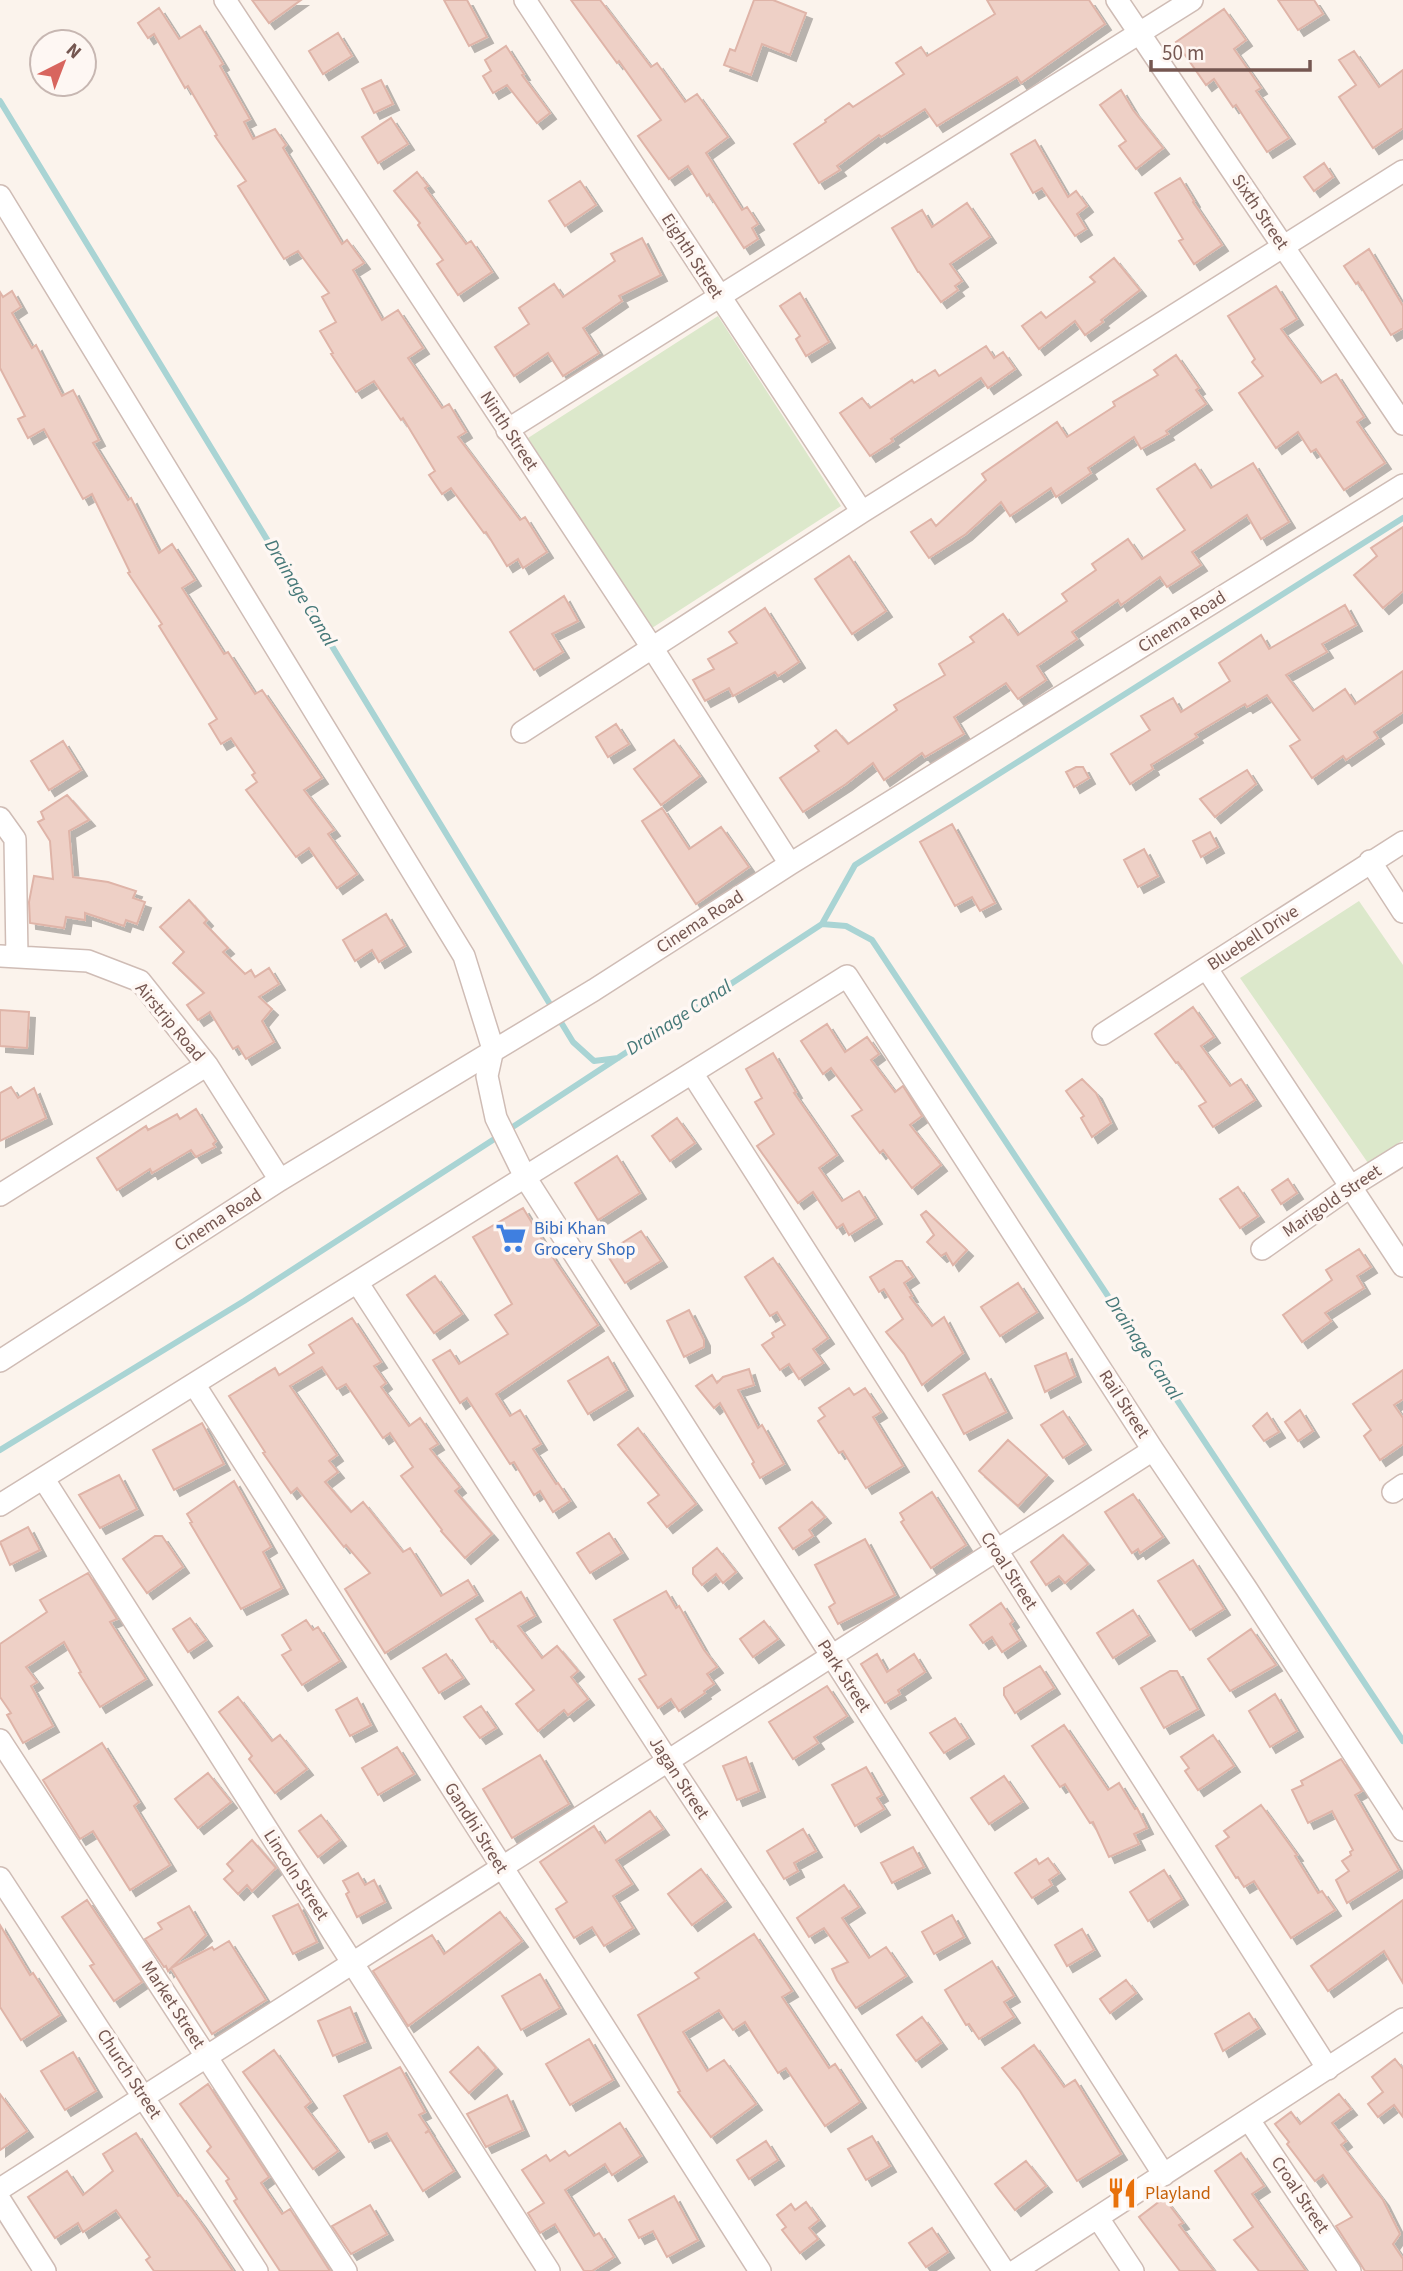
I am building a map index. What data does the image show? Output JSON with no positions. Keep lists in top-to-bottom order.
{
  "streets": {
    "street": [
      "Sixth Street",
      "Eighth Street",
      "Ninth Street",
      "Cinema Road",
      "Bluebell Drive",
      "Airstrip Road",
      "Marigold Street",
      "Rail Street",
      "Croal Street",
      "Park Street",
      "Jagan Street",
      "Gandhi Street",
      "Lincoln Street",
      "Market Street",
      "Church Street"
    ]
  },
  "crossings": [
    ["Ninth Street", "Cinema Road"],
    ["Cinema Road", "Airstrip Road"],
    ["Cinema Road", "Park Street"],
    ["Rail Street", "Croal Street"]
  ],
  "water": ["Drainage Canal"],
  "places": {
    "supermarket": ["Bibi Khan Grocery Shop"],
    "restaurant": ["Playland"]
  },
  "scale_bar": "50 m",
  "north": "top right"
}
